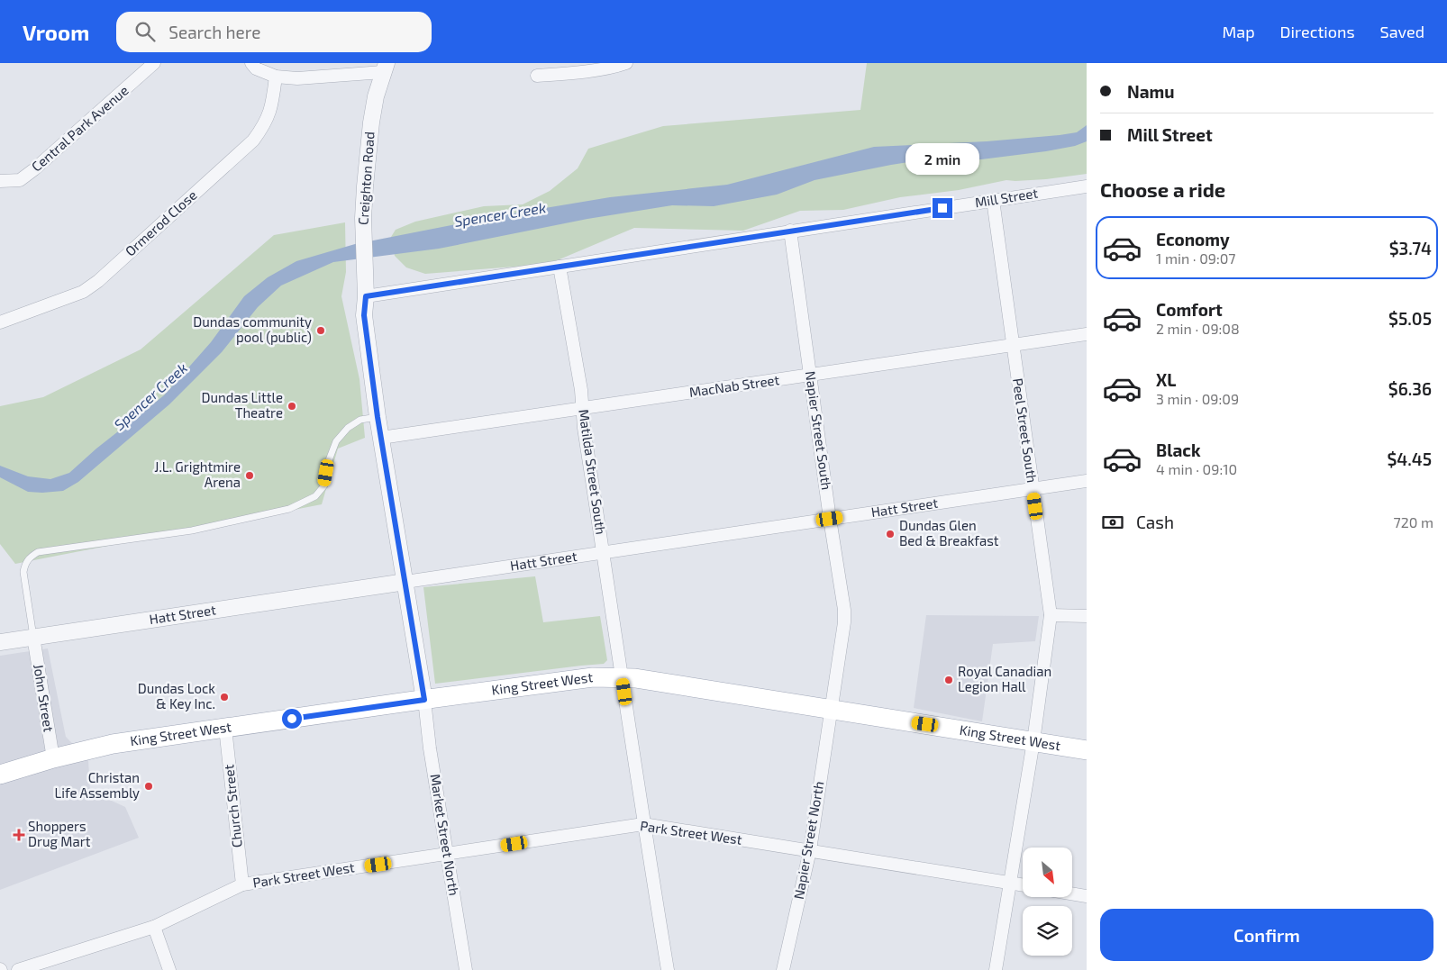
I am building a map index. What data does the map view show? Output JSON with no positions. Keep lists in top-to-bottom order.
{
  "streets": {
    "main road": ["King Street West"],
    "street": [
      "Central Park Avenue",
      "Creighton Road",
      "Mill Street",
      "Ormerod Close",
      "MacNab Street",
      "Napier Street South",
      "Peel Street South",
      "Matilda Street South",
      "Hatt Street",
      "John Street",
      "Church Street",
      "Park Street West",
      "Market Street North",
      "Napier Street North"
    ]
  },
  "crossings": [
    ["Creighton Road", "Mill Street"],
    ["Creighton Road", "MacNab Street"],
    ["Creighton Road", "Hatt Street"],
    ["Creighton Road", "King Street West"],
    ["Creighton Road", "Market Street North"],
    ["Mill Street", "Napier Street South"],
    ["Mill Street", "Peel Street South"],
    ["Mill Street", "Matilda Street South"],
    ["MacNab Street", "Napier Street South"],
    ["MacNab Street", "Peel Street South"],
    ["MacNab Street", "Matilda Street South"],
    ["Napier Street South", "Hatt Street"],
    ["Napier Street South", "King Street West"],
    ["Napier Street South", "Napier Street North"],
    ["Peel Street South", "Hatt Street"],
    ["Peel Street South", "King Street West"],
    ["Peel Street South", "Park Street West"],
    ["Matilda Street South", "Hatt Street"],
    ["Matilda Street South", "King Street West"],
    ["Matilda Street South", "Park Street West"],
    ["Hatt Street", "John Street"],
    ["King Street West", "John Street"],
    ["King Street West", "Church Street"],
    ["King Street West", "Market Street North"],
    ["King Street West", "Napier Street North"],
    ["Church Street", "Park Street West"],
    ["Park Street West", "Market Street North"],
    ["Park Street West", "Napier Street North"]
  ],
  "water": ["Spencer Creek"],
  "places": {
    "other": [
      "Dundas community pool (public)",
      "Dundas Little Theatre",
      "J.L. Grightmire Arena",
      "Dundas Glen Bed & Breakfast",
      "Royal Canadian Legion Hall",
      "Dundas Lock & Key Inc.",
      "Christan Life Assembly"
    ],
    "health": ["Shoppers Drug Mart"]
  },
  "north": "bottom right",
  "page": {
    "header": "Vroom",
    "search": "Search here",
    "nav": ["Map", "Directions", "Saved"],
    "banner": ["Namu", "Mill Street"],
    "bubble": "2 min",
    "heading": "Choose a ride",
    "list": [
      {
        "name": "Economy",
        "note": "1 min · 09:07",
        "value": "$3.74"
      },
      {
        "name": "Comfort",
        "note": "2 min · 09:08",
        "value": "$5.05"
      },
      {
        "name": "XL",
        "note": "3 min · 09:09",
        "value": "$6.36"
      },
      {
        "name": "Black",
        "note": "4 min · 09:10",
        "value": "$4.45"
      }
    ],
    "pay": ["Cash", "720 m"],
    "buttons": "Confirm"
  }
}
